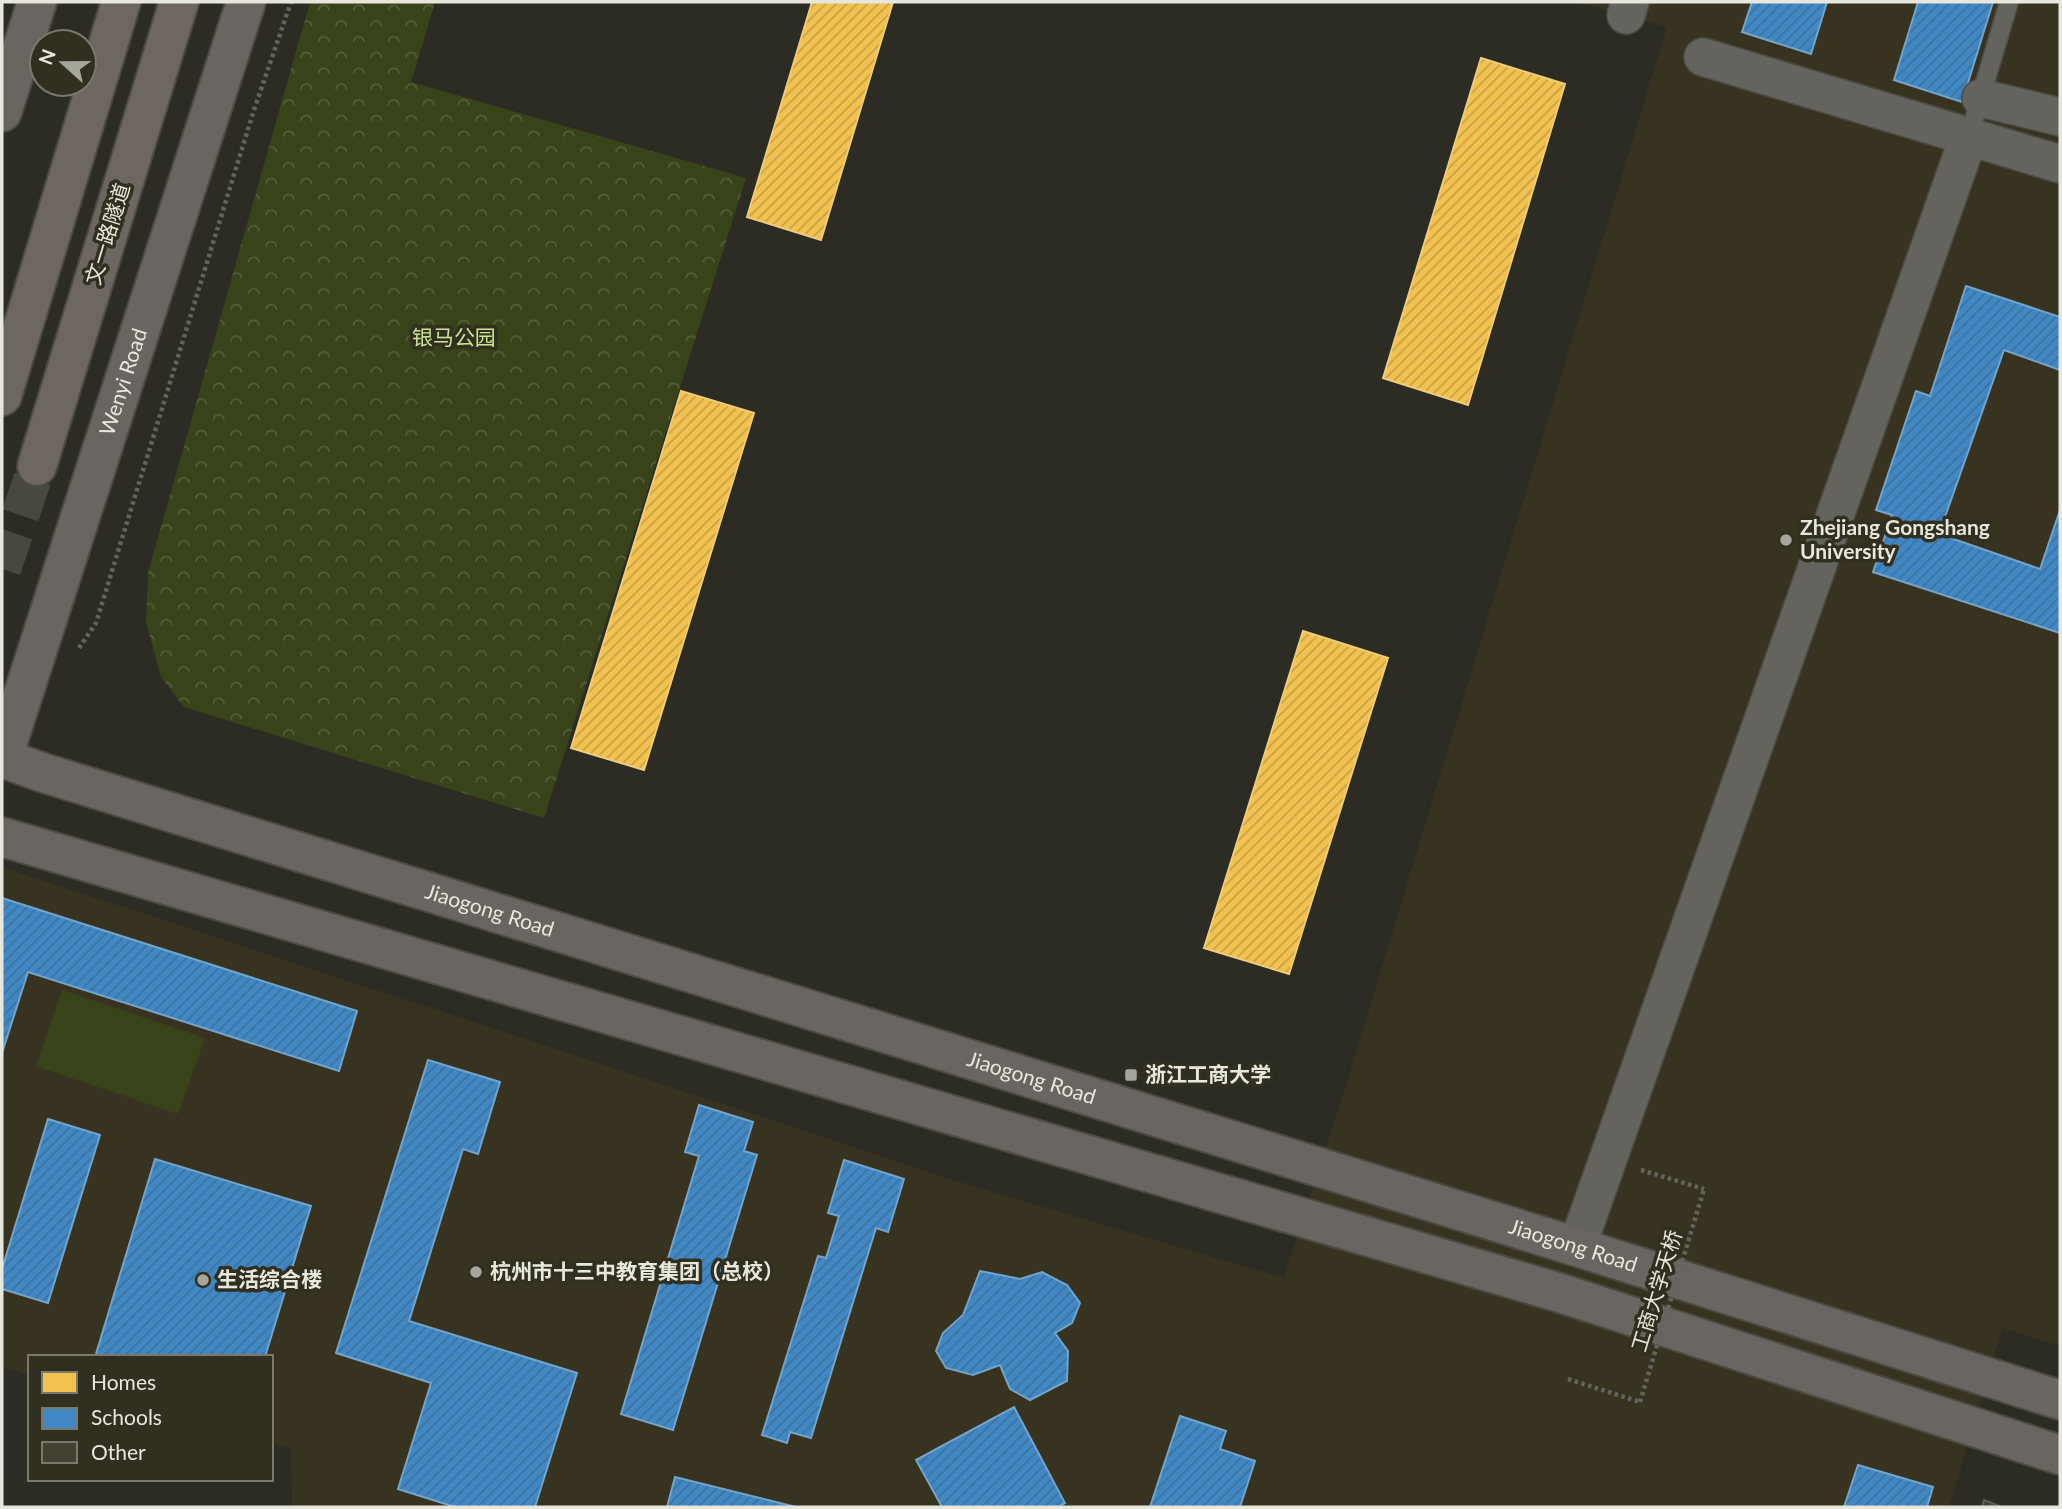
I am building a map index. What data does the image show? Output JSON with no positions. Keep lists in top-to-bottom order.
{
  "streets": {
    "highway": ["文一路隧道"],
    "main road": ["Wenyi Road", "Jiaogong Road"],
    "path": ["工商大学天桥"]
  },
  "crossings": [
    ["Wenyi Road", "Jiaogong Road"]
  ],
  "parks": ["银马公园"],
  "places": {
    "other": ["Zhejiang Gongshang University", "杭州市十三中教育集团（总校）", "生活综合楼"],
    "transit": ["浙江工商大学"]
  },
  "legend": ["Homes", "Schools", "Other"],
  "north": "left"
}
